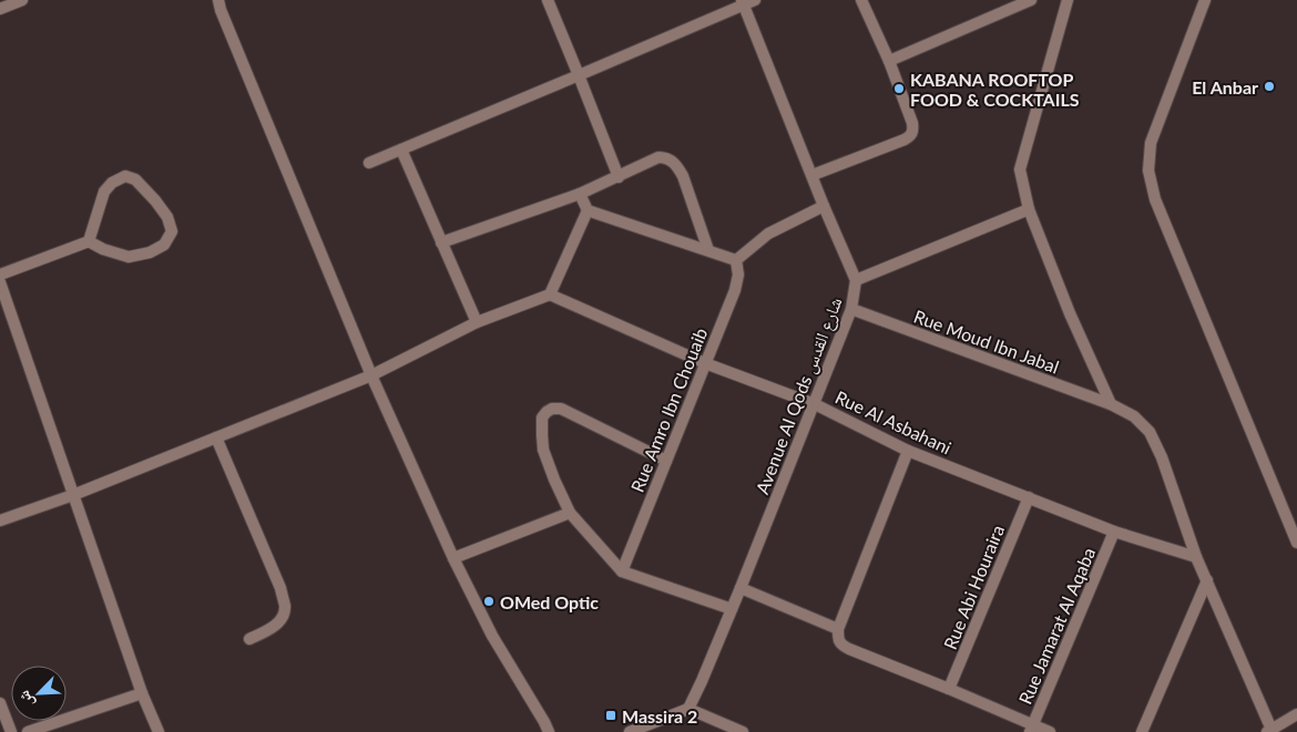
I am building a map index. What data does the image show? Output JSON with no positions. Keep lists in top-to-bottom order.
{
  "streets": {
    "street": [
      "Rue Moud Ibn Jabal",
      "Avenue Al Qods شارع القدس",
      "Rue Amro Ibn Chouaib",
      "Rue Al Asbahani",
      "Rue Abi Houraira",
      "Rue Jamarat Al Aqaba"
    ]
  },
  "crossings": [
    ["Rue Moud Ibn Jabal", "Avenue Al Qods شارع القدس"],
    ["Rue Moud Ibn Jabal", "Rue Al Asbahani"],
    ["Avenue Al Qods شارع القدس", "Rue Al Asbahani"],
    ["Rue Amro Ibn Chouaib", "Rue Al Asbahani"],
    ["Rue Al Asbahani", "Rue Abi Houraira"],
    ["Rue Al Asbahani", "Rue Jamarat Al Aqaba"]
  ],
  "places": {
    "other": ["El Anbar", "KABANA ROOFTOP FOOD & COCKTAILS", "OMed Optic"],
    "transit": ["Massira 2"]
  },
  "north": "bottom left"
}
